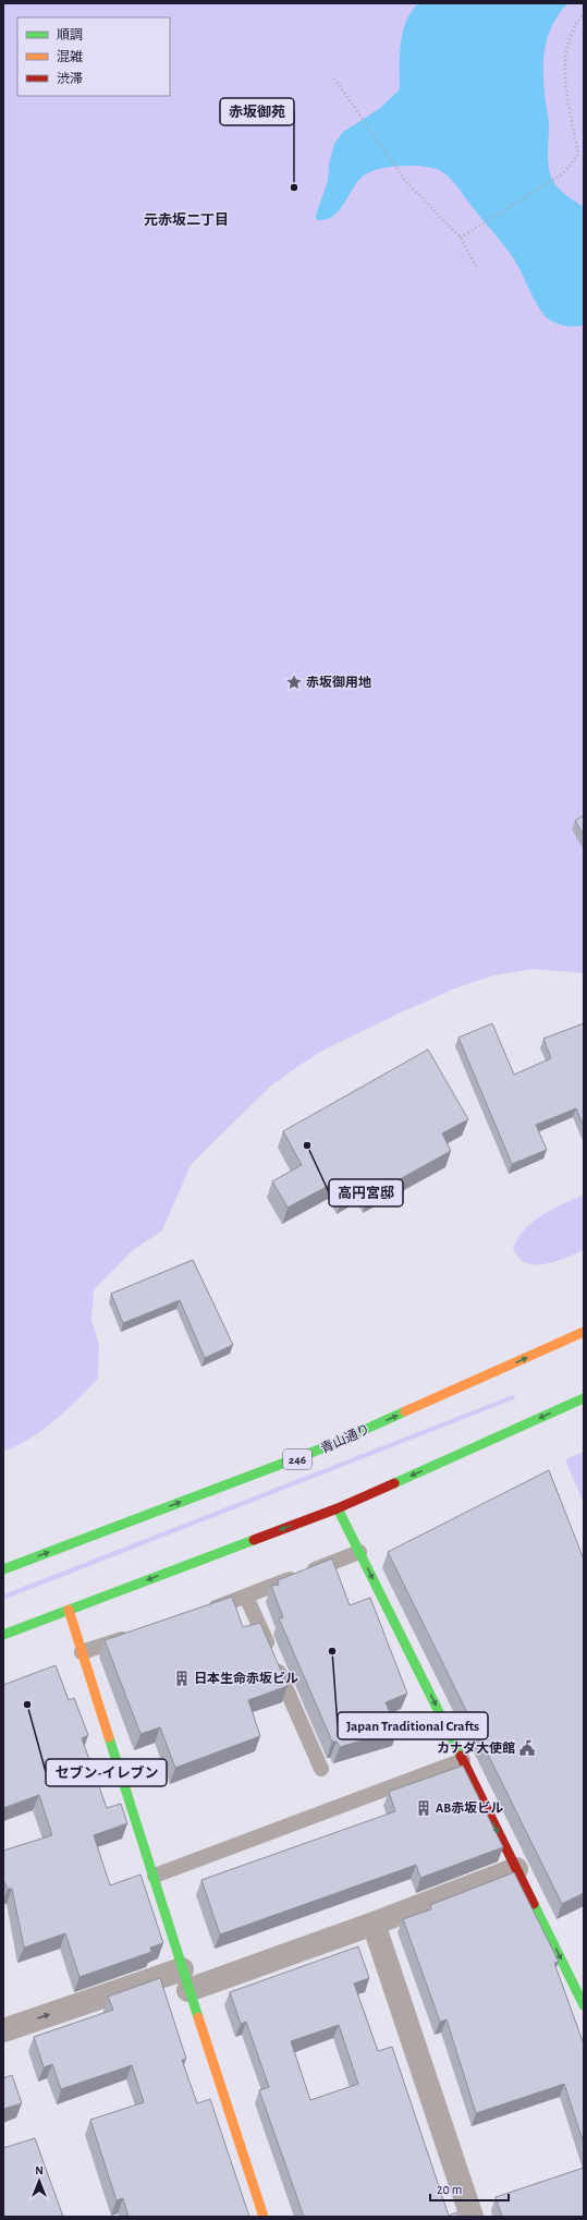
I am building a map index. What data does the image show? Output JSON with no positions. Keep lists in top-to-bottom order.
{
  "streets": {
    "main road": ["青山通り", "246"]
  },
  "districts": ["元赤坂二丁目"],
  "places": {
    "other": [
      "赤坂御苑",
      "高円宮邸",
      "Japan Traditional Crafts",
      "セブン-イレブン"
    ],
    "place": ["赤坂御用地"],
    "building": ["日本生命赤坂ビル", "AB赤坂ビル"],
    "public building": ["カナダ大使館"]
  },
  "legend": ["順調", "混雑", "渋滞"],
  "scale_bar": "20 m",
  "north": "top"
}
